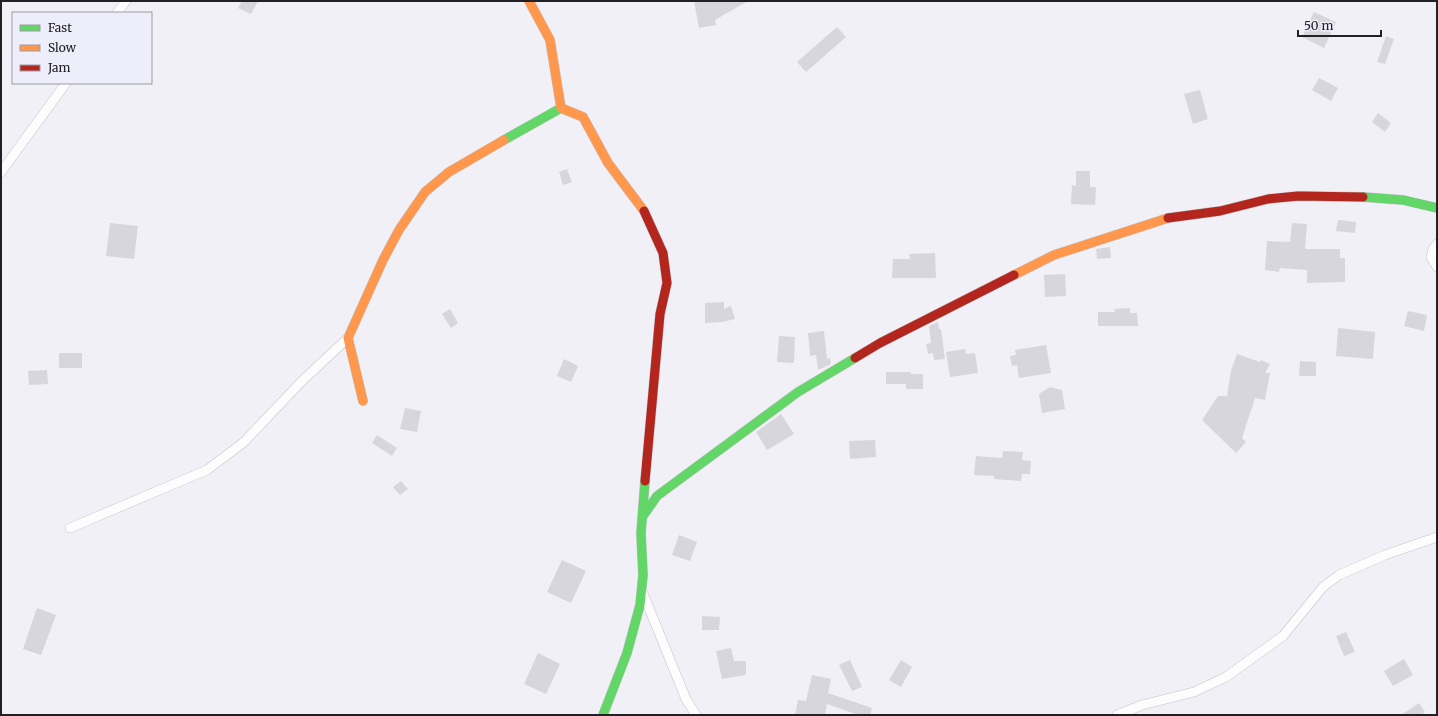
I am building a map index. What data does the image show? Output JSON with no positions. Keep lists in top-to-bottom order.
{
  "legend": ["Fast", "Slow", "Jam"],
  "scale_bar": "50 m"
}
